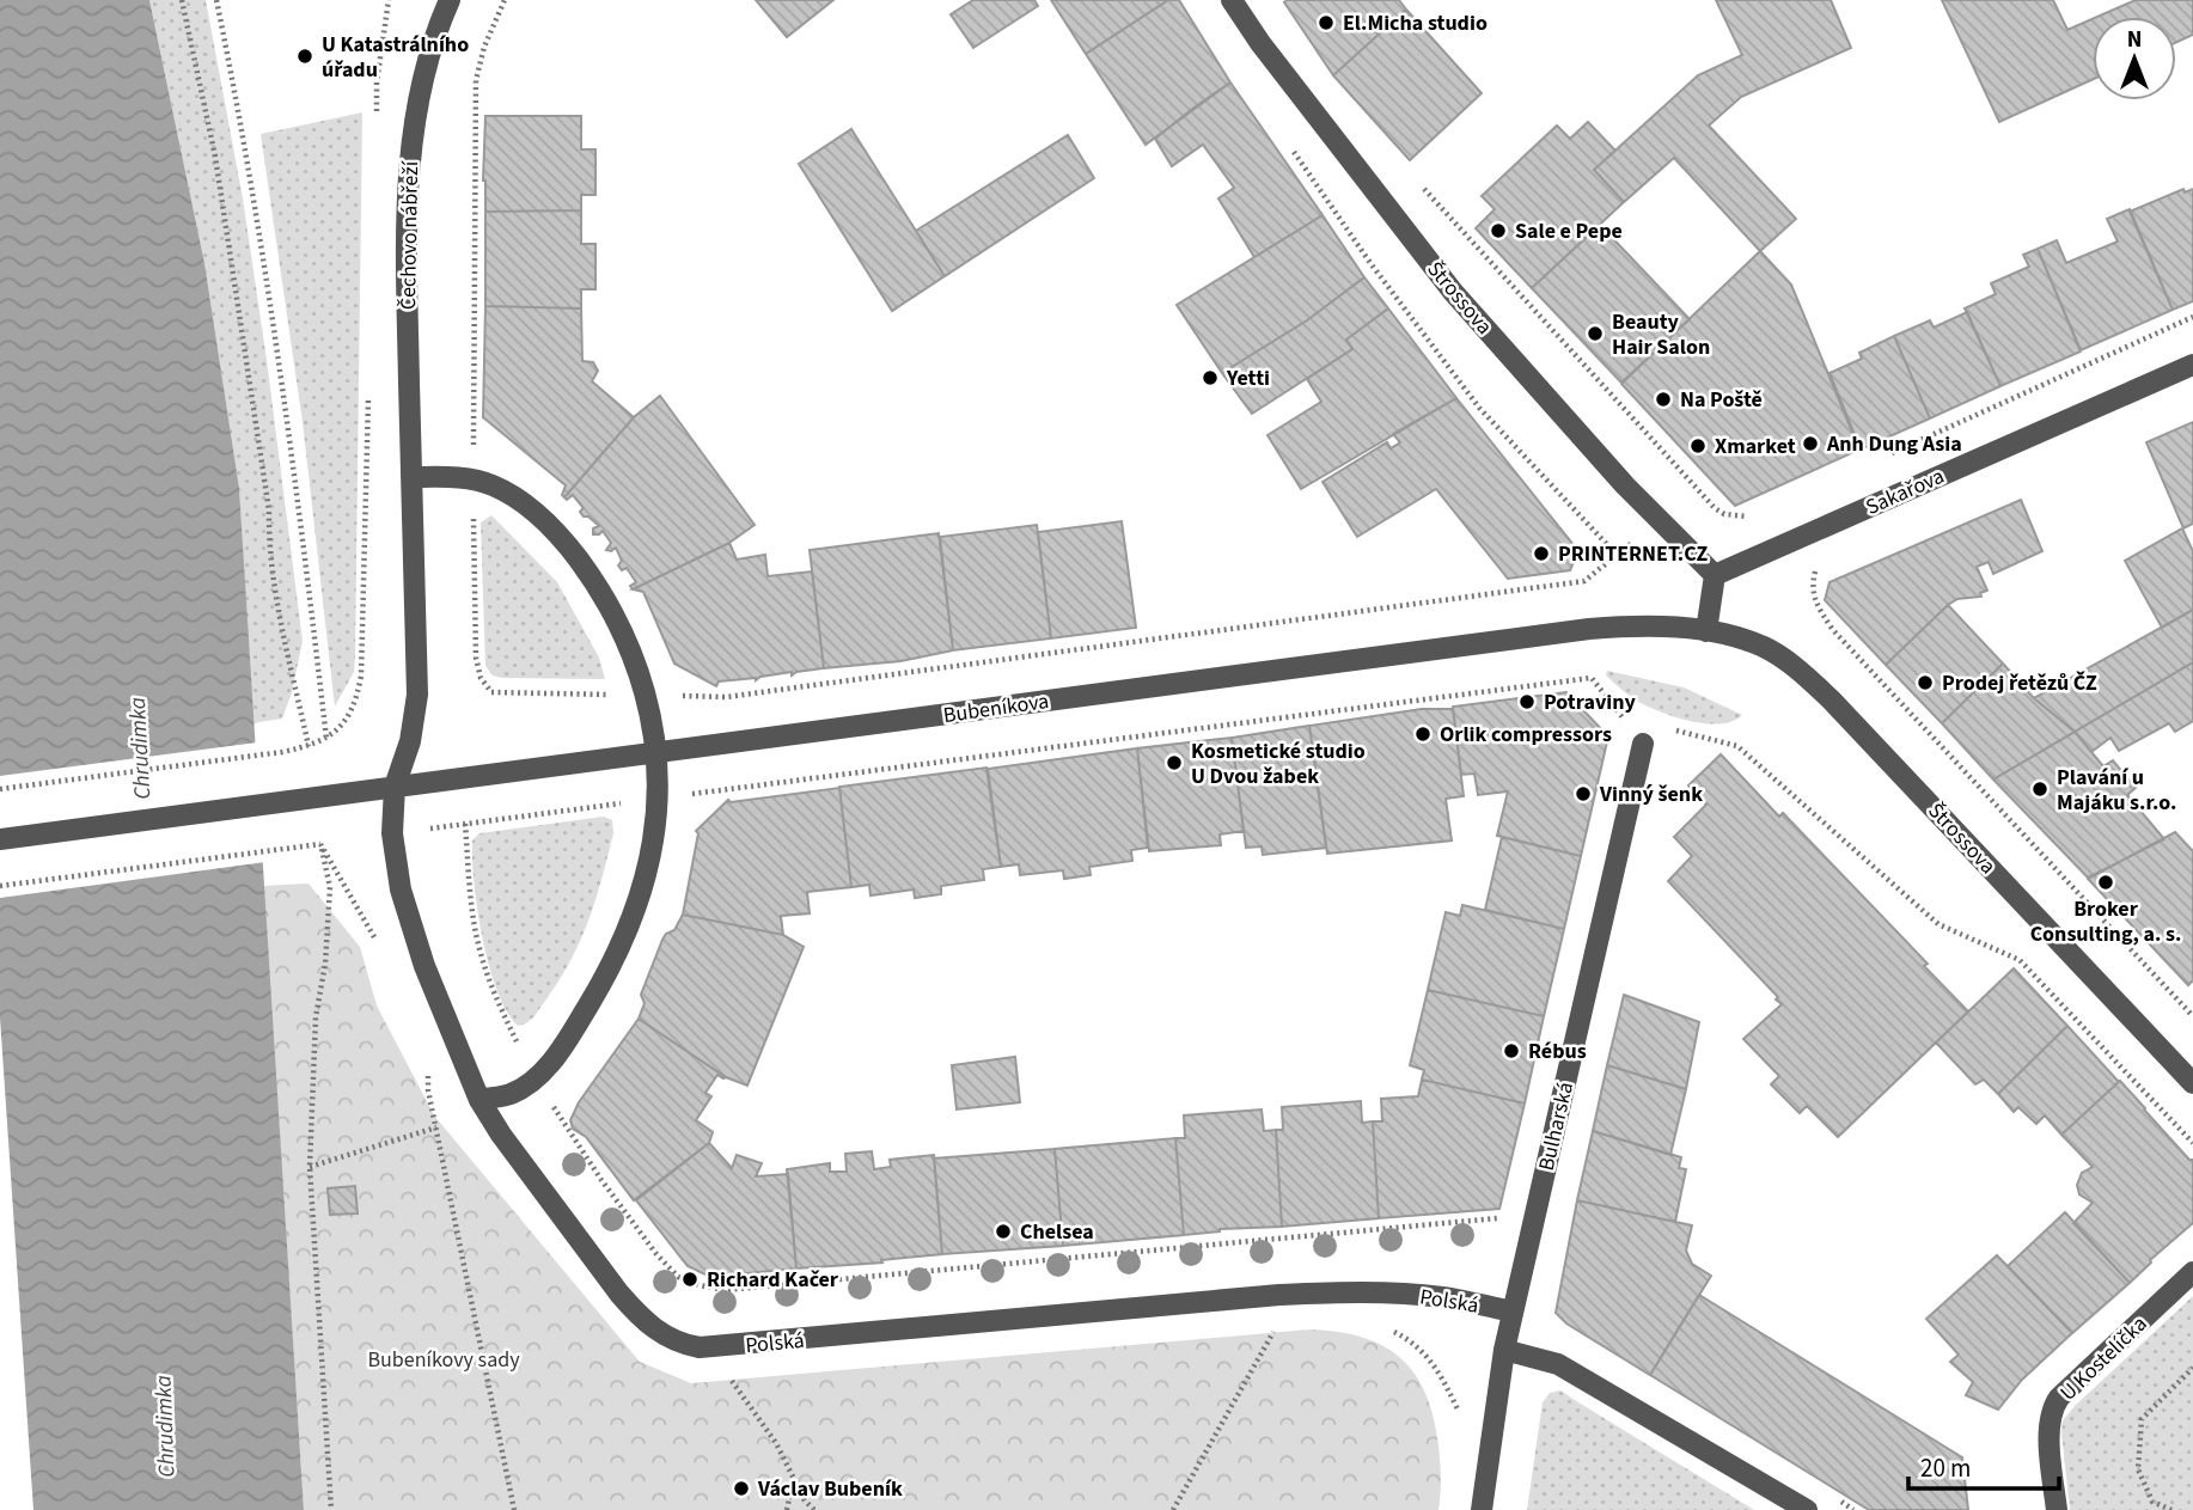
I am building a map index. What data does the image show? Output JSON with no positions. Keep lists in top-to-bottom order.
{
  "streets": {
    "street": [
      "Čechovo nábřeží",
      "Štrossova",
      "Sakařova",
      "Bubeníkova",
      "Bulharská",
      "Polská",
      "U Kostelíčka"
    ]
  },
  "crossings": [
    ["Čechovo nábřeží", "Bubeníkova"],
    ["Čechovo nábřeží", "Polská"],
    ["Štrossova", "Sakařova"],
    ["Štrossova", "Bubeníkova"],
    ["Bubeníkova", "Polská"],
    ["Bulharská", "Polská"]
  ],
  "water": ["Chrudimka"],
  "parks": ["Bubeníkovy sady"],
  "places": [
    "El.Micha studio",
    "U Katastrálního úřadu",
    "Sale e Pepe",
    "Beauty Hair Salon",
    "Yetti",
    "Na Poště",
    "Anh Dung Asia",
    "Xmarket",
    "PRINTERNET.CZ",
    "Prodej řetězů ČZ",
    "Potraviny",
    "Orlik compressors",
    "Kosmetické studio U Dvou žabek",
    "Plavání u Majáku s.r.o.",
    "Vinný šenk",
    "Broker Consulting, a. s.",
    "Rébus",
    "Chelsea",
    "Richard Kačer",
    "Václav Bubeník"
  ],
  "scale_bar": "20 m",
  "north": "top"
}
